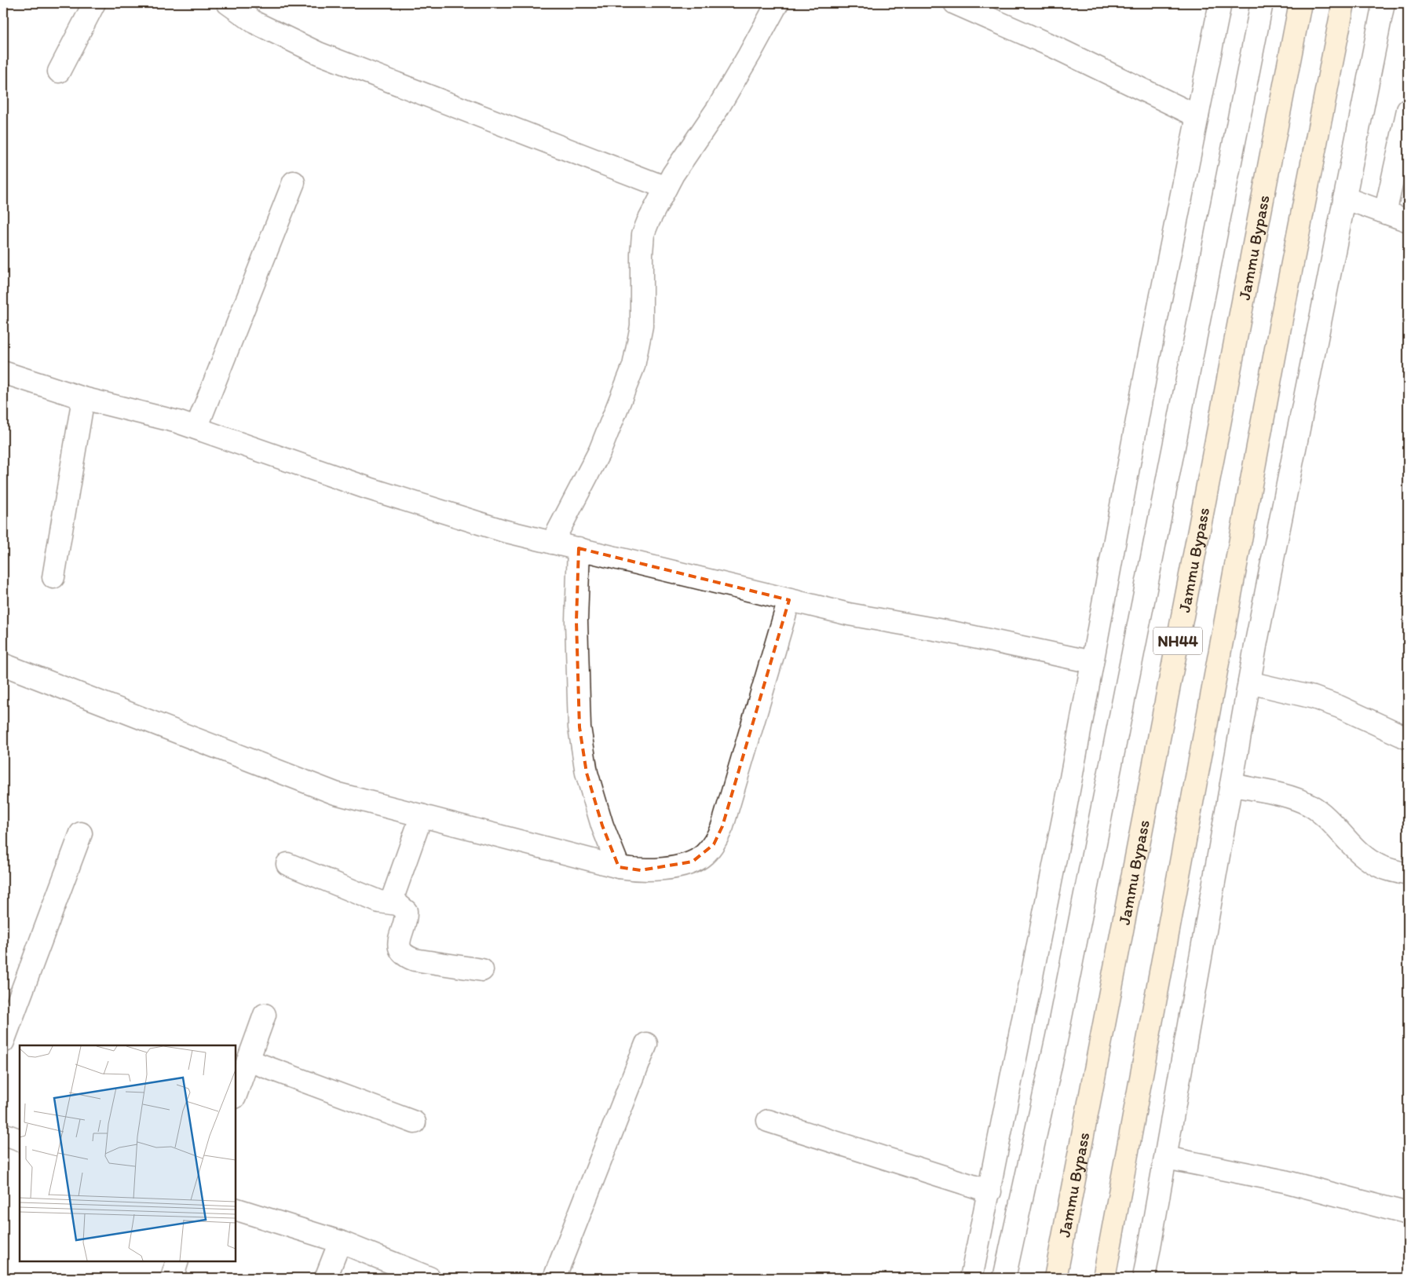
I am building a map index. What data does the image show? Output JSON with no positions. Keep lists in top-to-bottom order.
{
  "streets": {
    "highway": ["Jammu Bypass", "NH44"]
  }
}
